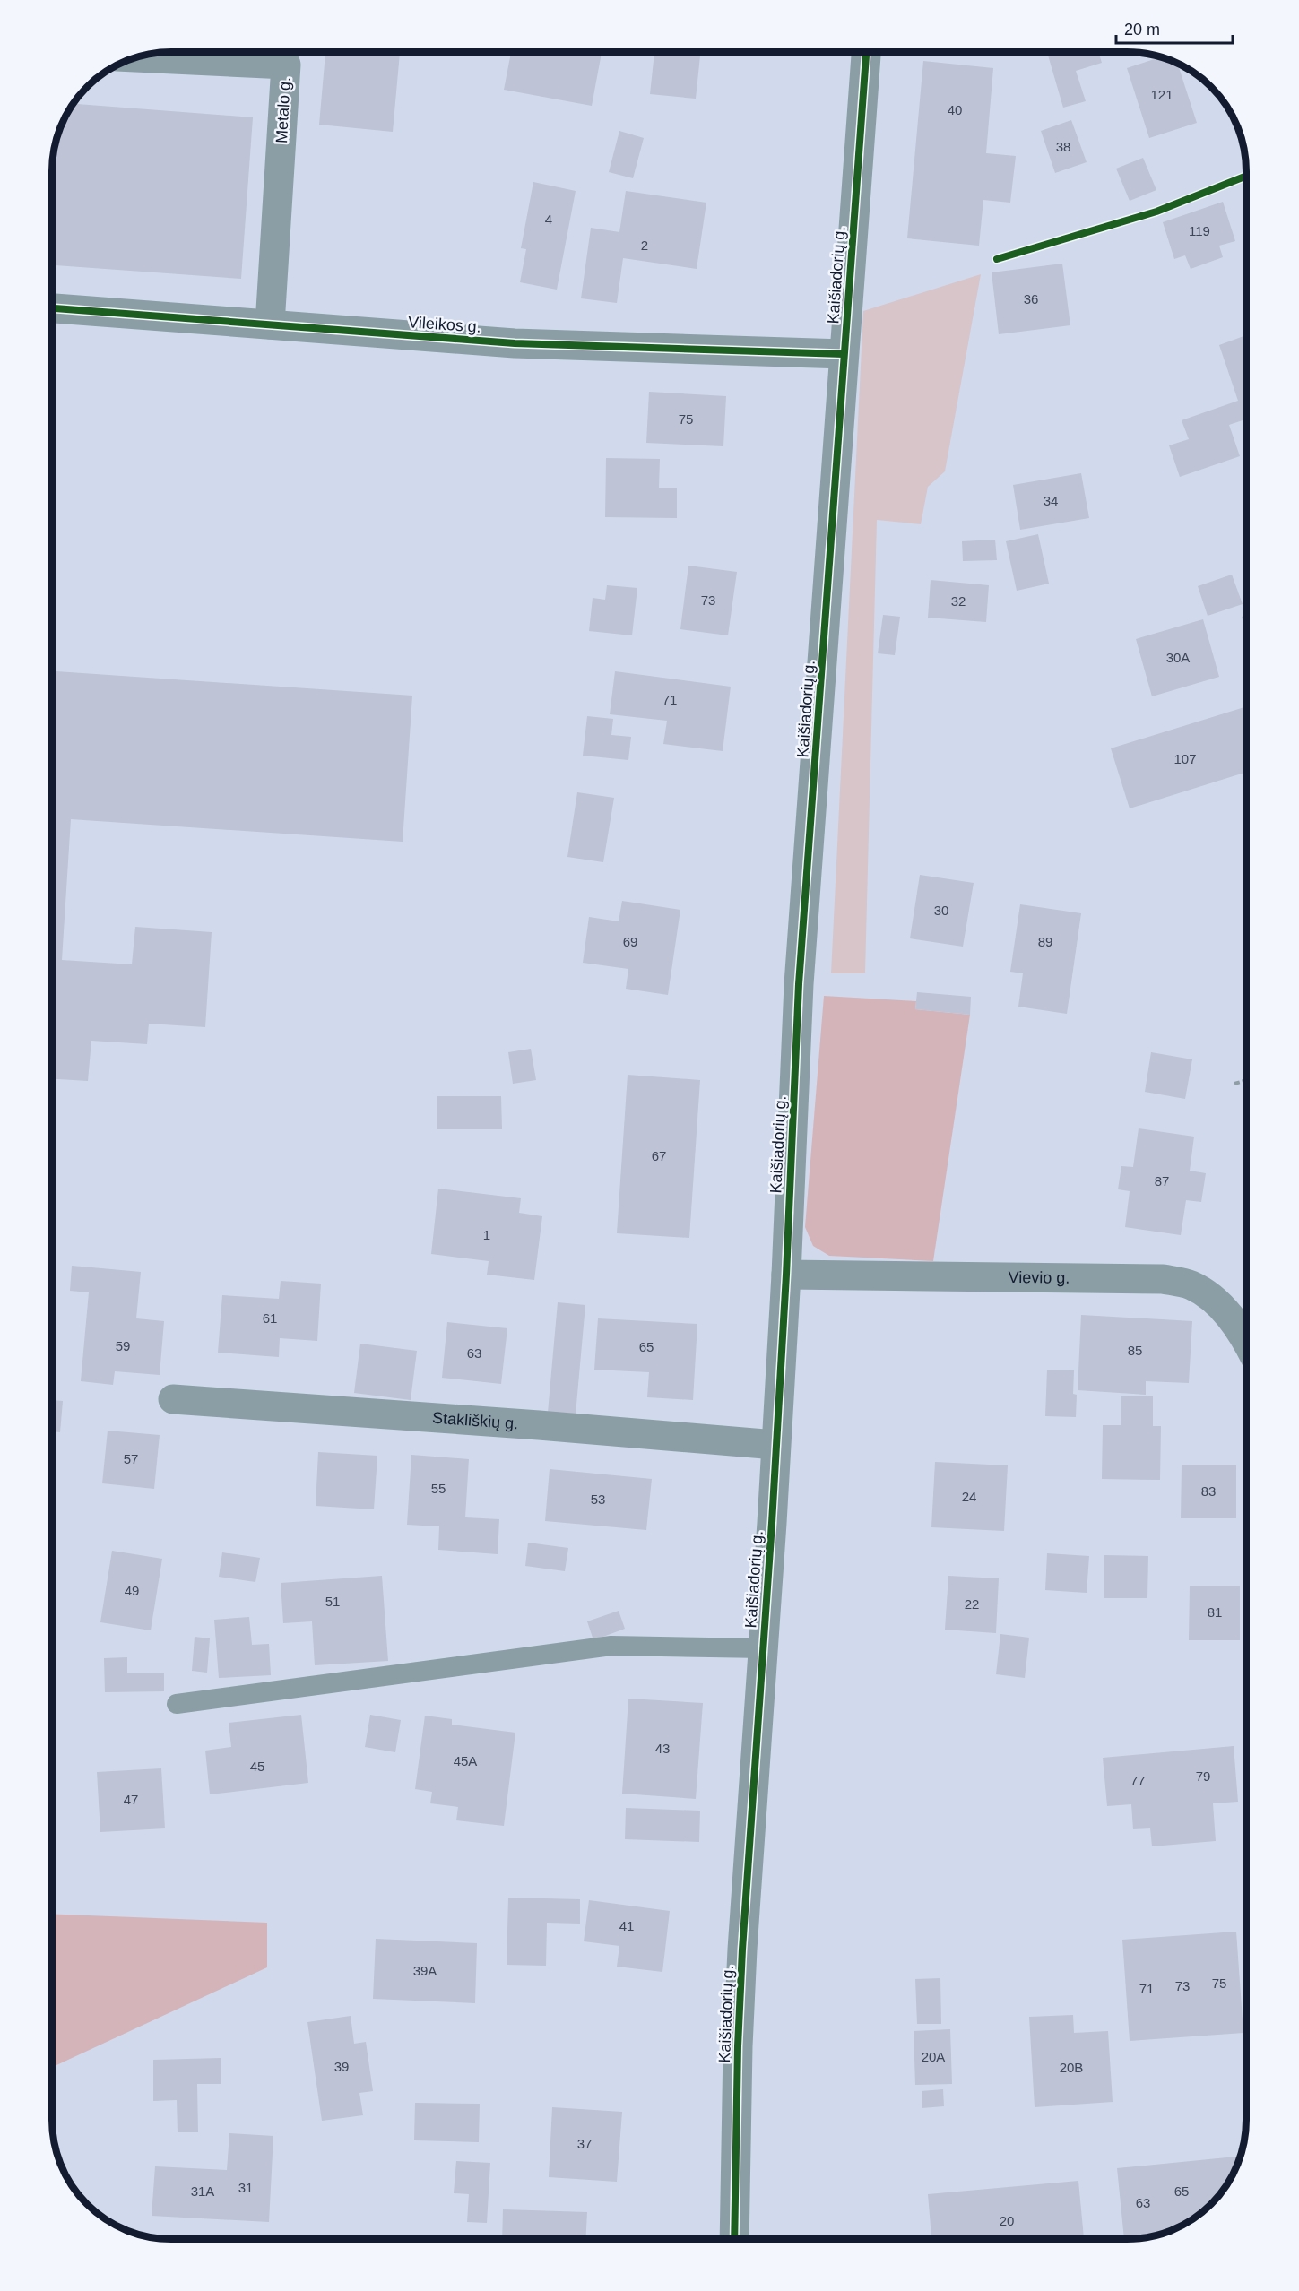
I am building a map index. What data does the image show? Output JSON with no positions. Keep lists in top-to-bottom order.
{
  "streets": {
    "street": [
      "Metalo g.",
      "Kaišiadorių g.",
      "Vileikos g.",
      "Vievio g.",
      "Stakliškių g."
    ]
  },
  "crossings": [
    ["Metalo g.", "Vileikos g."],
    ["Kaišiadorių g.", "Vileikos g."],
    ["Kaišiadorių g.", "Vievio g."],
    ["Kaišiadorių g.", "Stakliškių g."]
  ],
  "house_numbers": [
    "121",
    "40",
    "38",
    "4",
    "119",
    "2",
    "36",
    "75",
    "34",
    "73",
    "32",
    "30A",
    "71",
    "107",
    "30",
    "69",
    "89",
    "67",
    "87",
    "1",
    "61",
    "59",
    "65",
    "85",
    "63",
    "57",
    "55",
    "83",
    "24",
    "53",
    "49",
    "51",
    "22",
    "81",
    "43",
    "45A",
    "45",
    "79",
    "77",
    "47",
    "41",
    "39A",
    "75",
    "73",
    "71",
    "20A",
    "39",
    "20B",
    "37",
    "31",
    "31A",
    "65",
    "63",
    "20"
  ],
  "scale_bar": "20 m"
}
